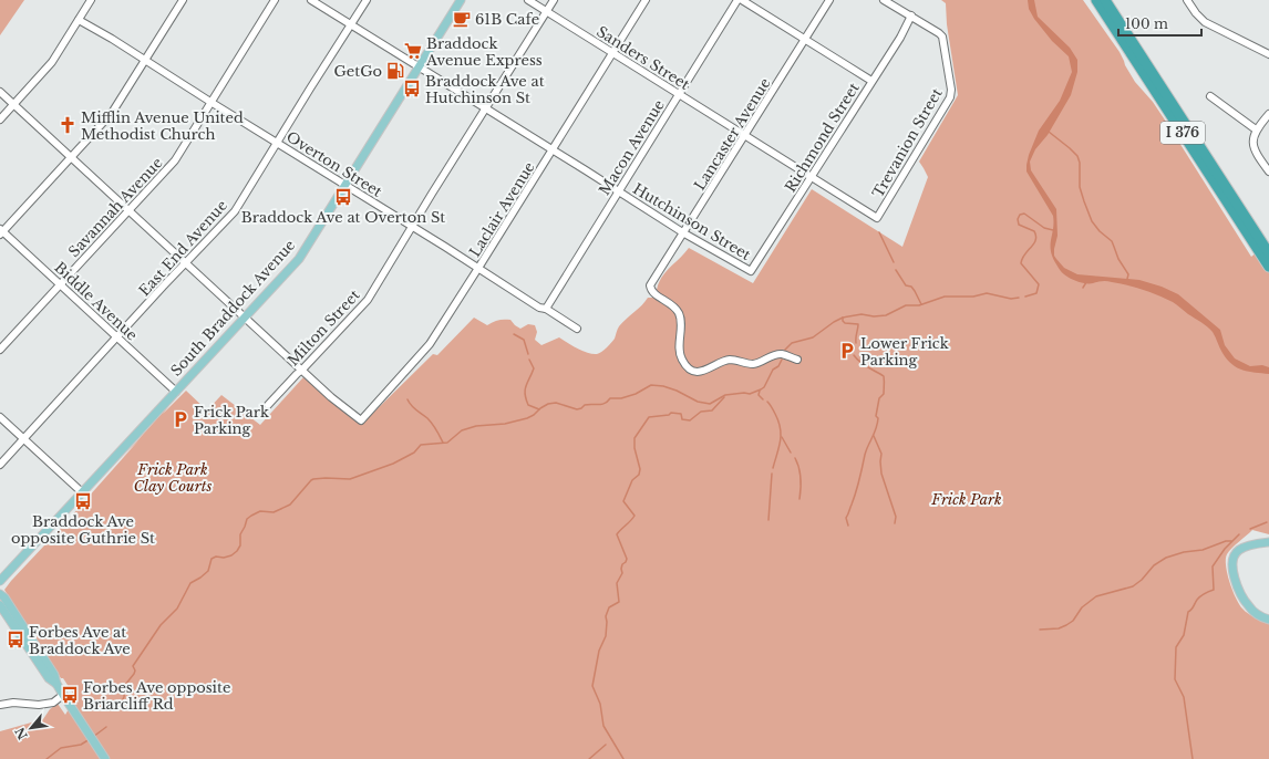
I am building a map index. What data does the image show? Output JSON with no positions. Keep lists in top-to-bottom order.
{
  "streets": {
    "highway": ["I 376"],
    "main road": ["South Braddock Avenue"],
    "street": [
      "Sanders Street",
      "Lancaster Avenue",
      "Richmond Street",
      "Trevanion Street",
      "Macon Avenue",
      "Overton Street",
      "Savannah Avenue",
      "Laclair Avenue",
      "Hutchinson Street",
      "East End Avenue",
      "Biddle Avenue",
      "Milton Street"
    ]
  },
  "crossings": [
    ["Sanders Street", "Lancaster Avenue"],
    ["Sanders Street", "Richmond Street"],
    ["Sanders Street", "Trevanion Street"],
    ["Sanders Street", "Macon Avenue"],
    ["Sanders Street", "Laclair Avenue"],
    ["Lancaster Avenue", "Hutchinson Street"],
    ["Richmond Street", "Trevanion Street"],
    ["Richmond Street", "Hutchinson Street"],
    ["Macon Avenue", "Overton Street"],
    ["Macon Avenue", "Hutchinson Street"],
    ["Overton Street", "Savannah Avenue"],
    ["Overton Street", "Laclair Avenue"],
    ["Overton Street", "East End Avenue"],
    ["Overton Street", "South Braddock Avenue"],
    ["Overton Street", "Milton Street"],
    ["Savannah Avenue", "Biddle Avenue"],
    ["Laclair Avenue", "Hutchinson Street"],
    ["Laclair Avenue", "Milton Street"],
    ["Hutchinson Street", "East End Avenue"],
    ["Hutchinson Street", "South Braddock Avenue"],
    ["Hutchinson Street", "Milton Street"],
    ["East End Avenue", "Biddle Avenue"],
    ["Biddle Avenue", "South Braddock Avenue"]
  ],
  "parks": ["Frick Park Clay Courts", "Frick Park"],
  "places": {
    "cafe": ["61B Cafe"],
    "supermarket": ["Braddock Avenue Express"],
    "fuel station": ["GetGo"],
    "bus stop": [
      "Braddock Ave at Hutchinson St",
      "Braddock Ave at Overton St",
      "Braddock Ave opposite Guthrie St",
      "Forbes Ave at Braddock Ave",
      "Forbes Ave opposite Briarcliff Rd"
    ],
    "church": ["Mifflin Avenue United Methodist Church"],
    "parking": ["Lower Frick Parking", "Frick Park Parking"]
  },
  "scale_bar": "100 m",
  "north": "bottom left"
}
